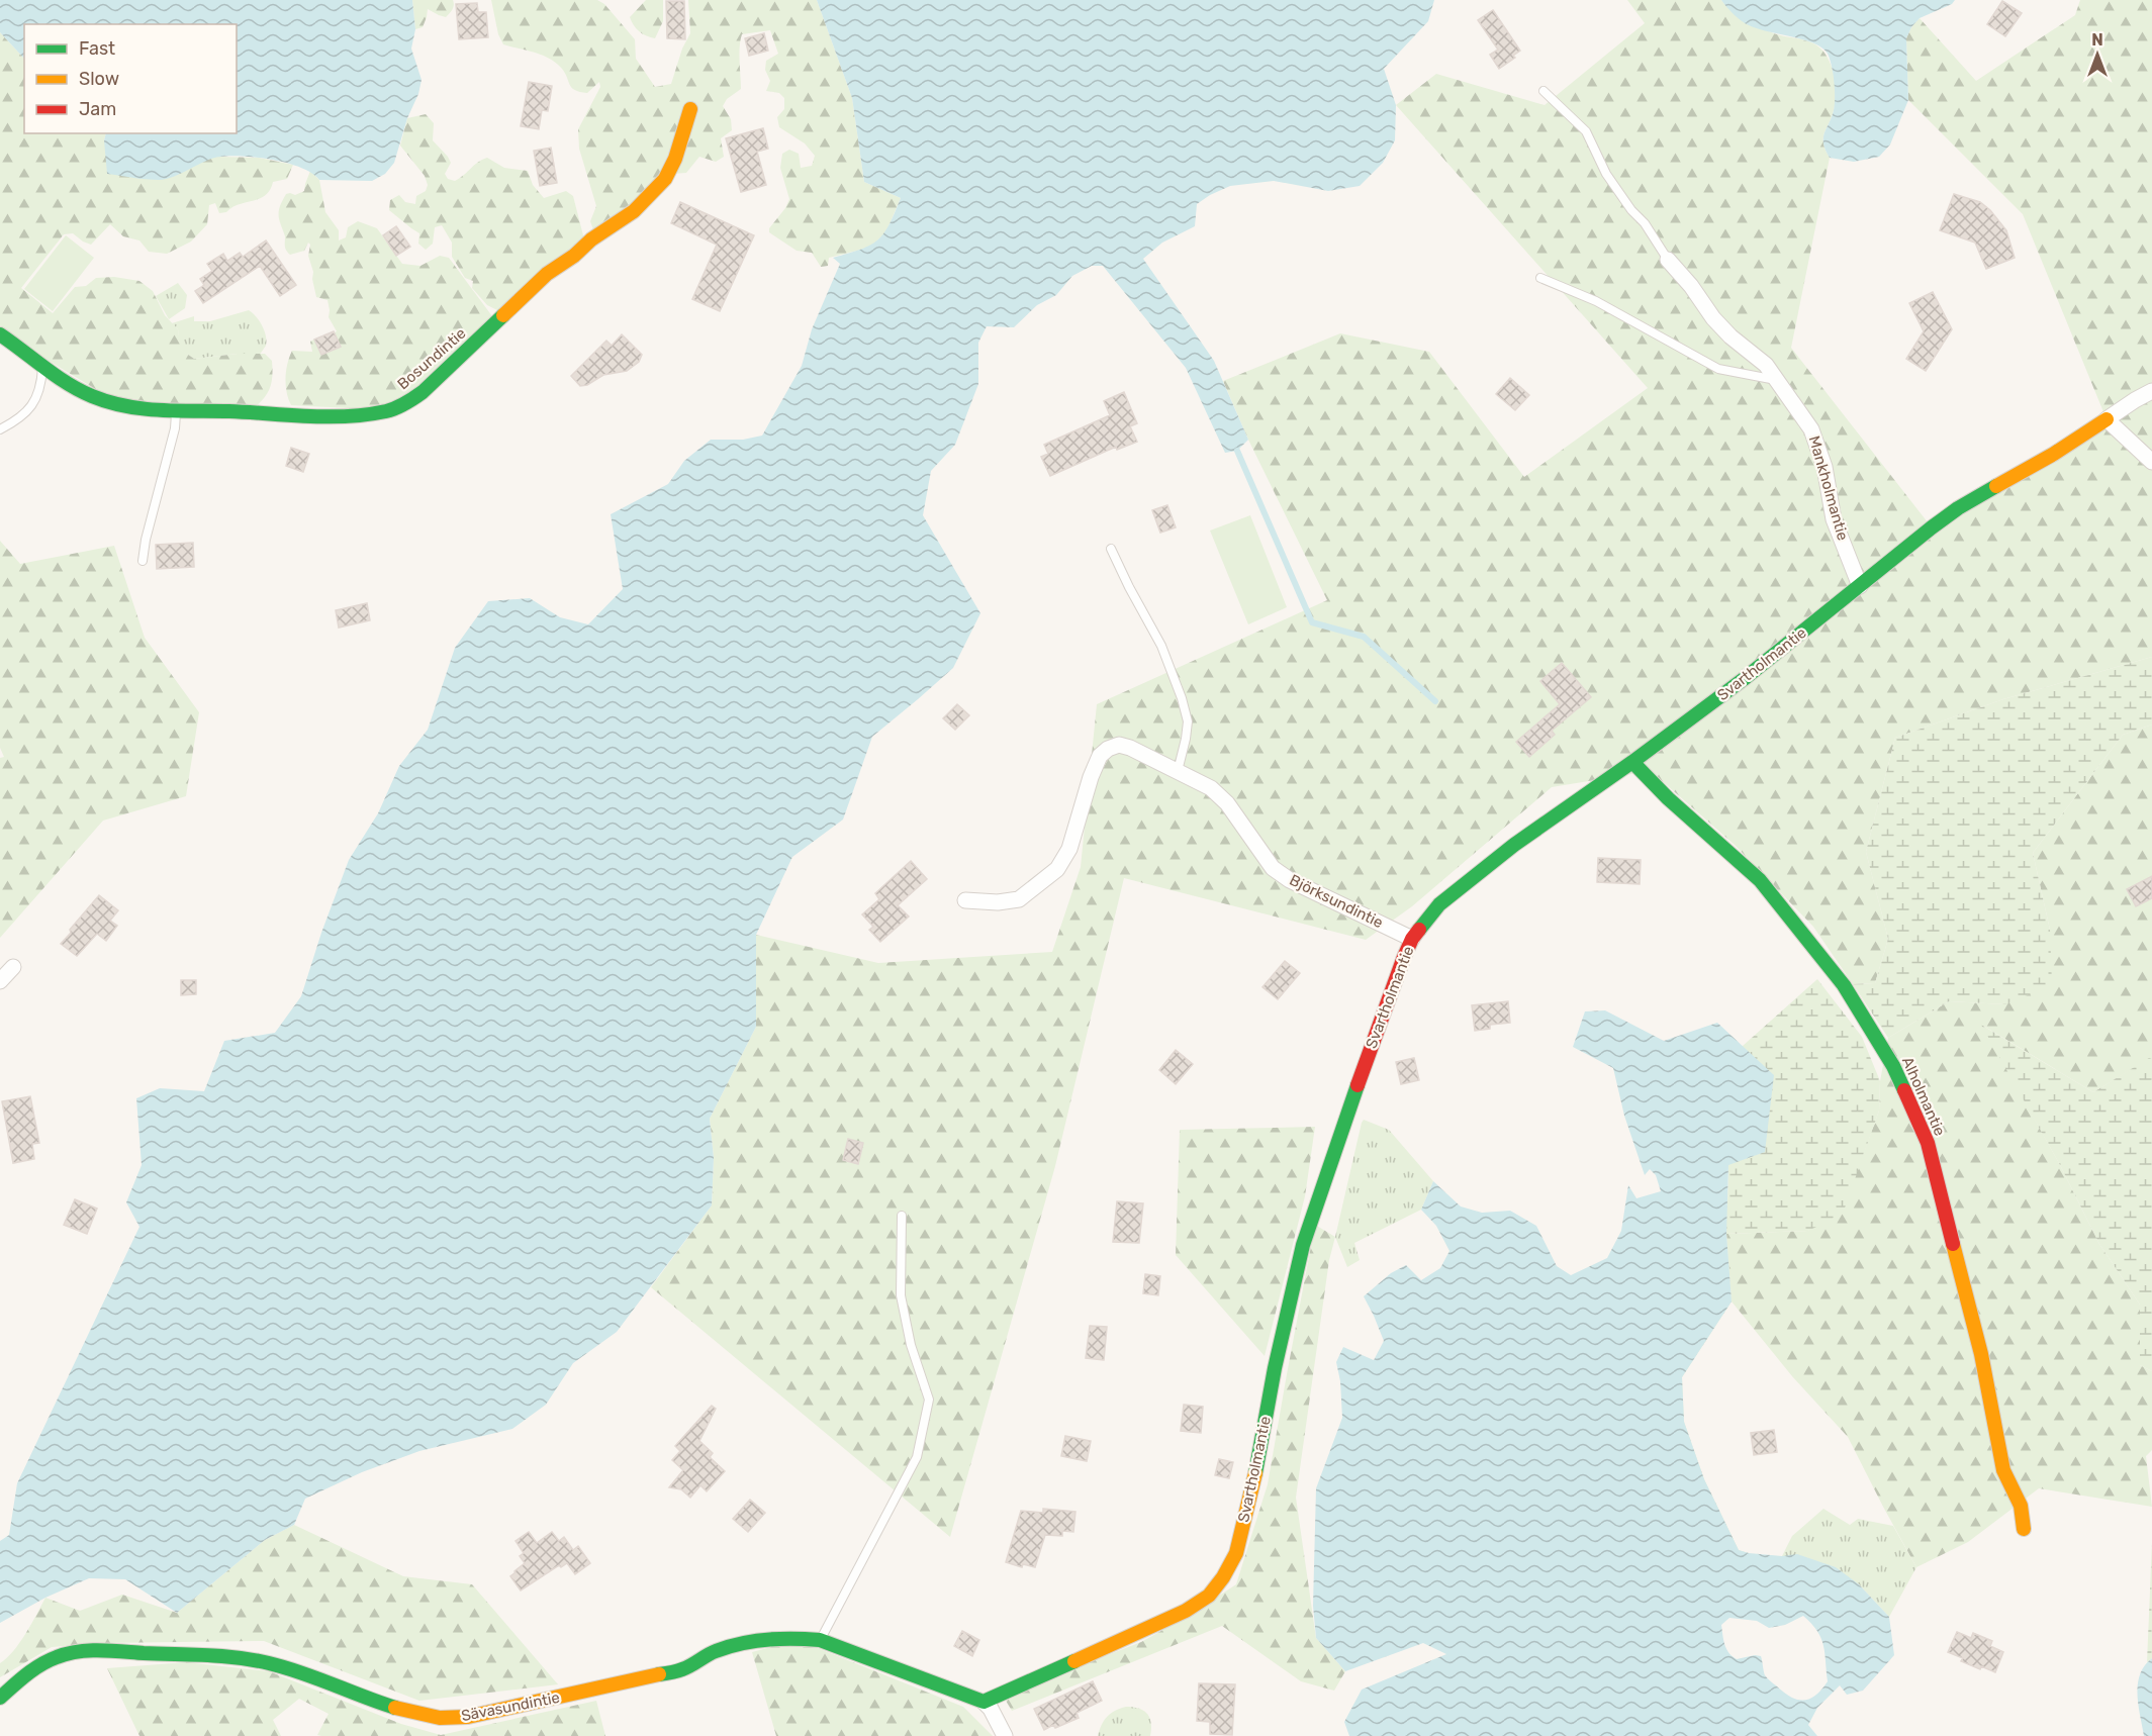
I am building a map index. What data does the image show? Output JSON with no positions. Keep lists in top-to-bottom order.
{
  "streets": {
    "street": [
      "Bosundintie",
      "Mankholmantie",
      "Svartholmantie",
      "Björksundintie",
      "Alholmantie",
      "Sävasundintie"
    ]
  },
  "crossings": [
    ["Mankholmantie", "Svartholmantie"],
    ["Svartholmantie", "Björksundintie"],
    ["Svartholmantie", "Alholmantie"],
    ["Svartholmantie", "Sävasundintie"]
  ],
  "legend": ["Fast", "Slow", "Jam"],
  "north": "top"
}
